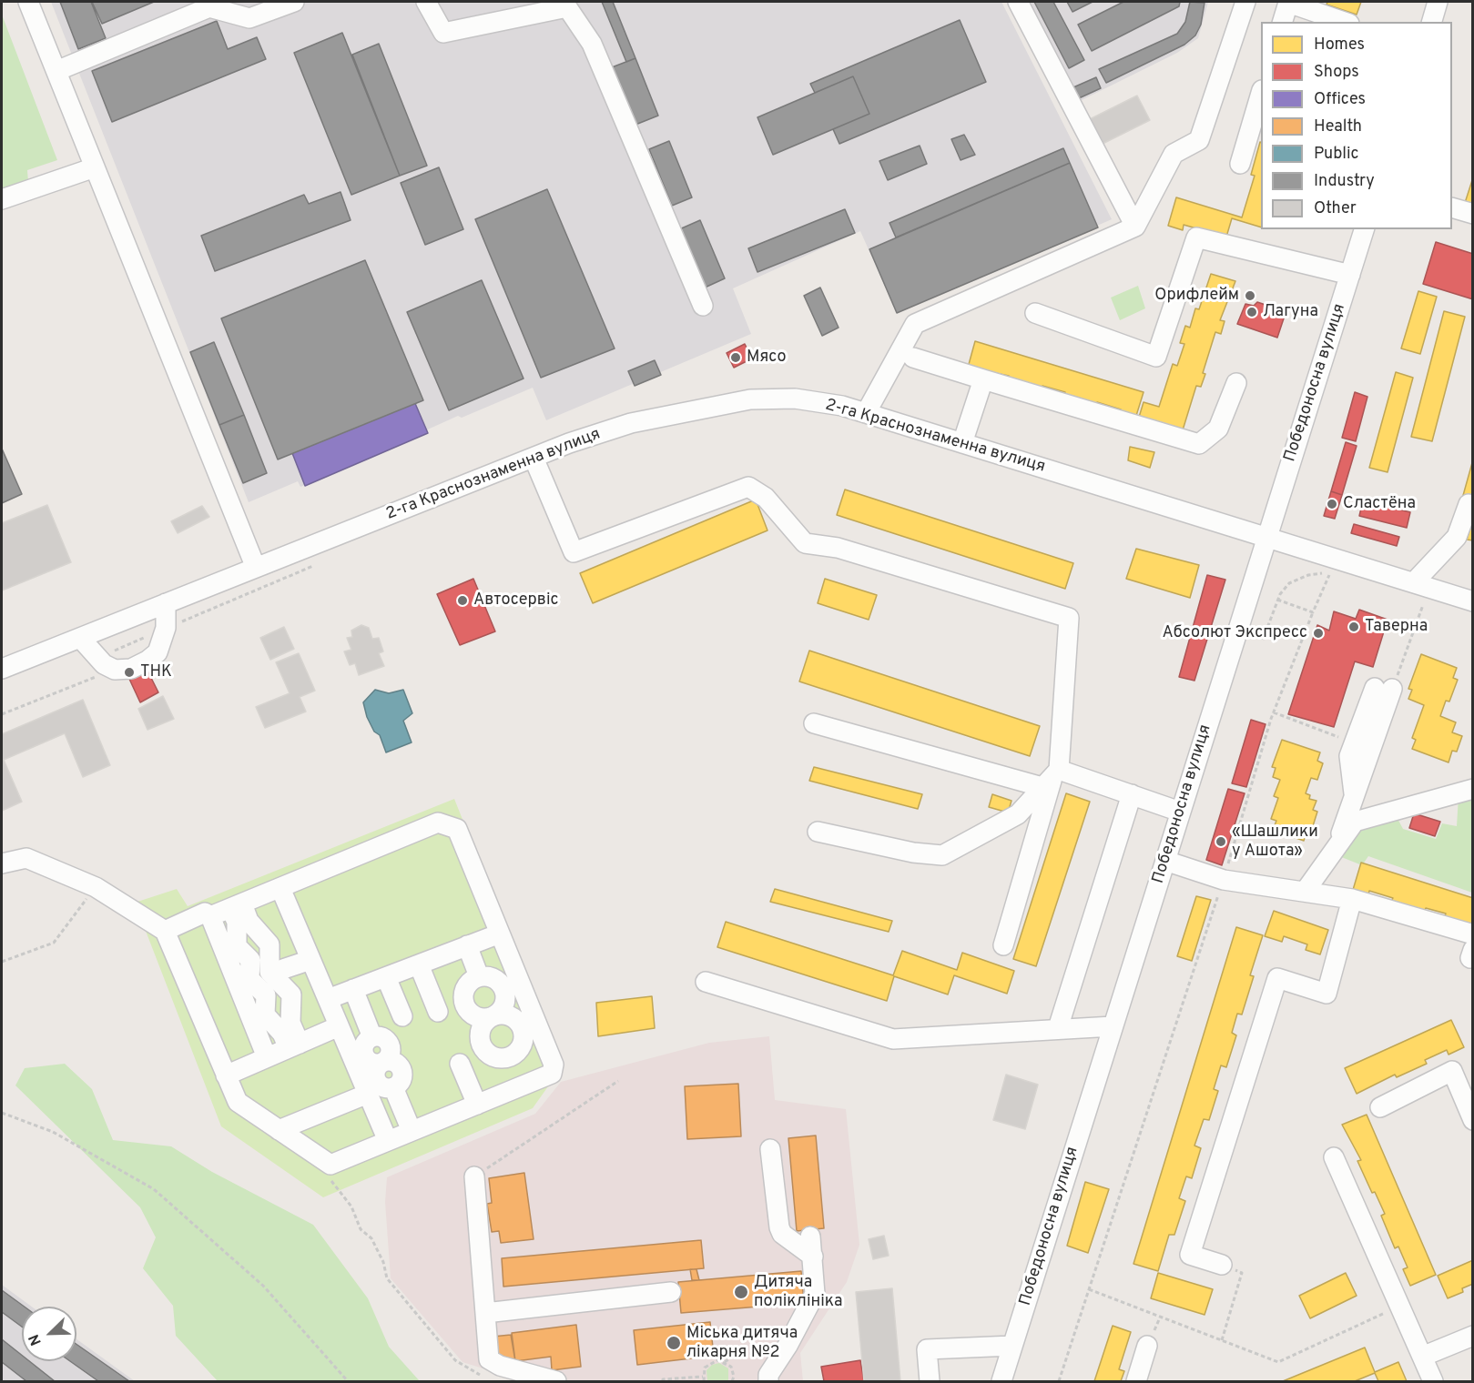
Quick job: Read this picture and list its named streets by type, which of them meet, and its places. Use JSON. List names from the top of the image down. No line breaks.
{"streets":{"street":["Победоносна вулиця","2-га Краснознаменна вулиця"]},"crossings":[["Победоносна вулиця","2-га Краснознаменна вулиця"]],"places":["Орифлейм","Лагуна","Мясо","Сластёна","Автосервіс","Таверна","Абсолют Экспресс","ТНК","«Шашлики у Ашота»","Дитяча поліклініка","Міська дитяча лікарня №2"],"legend":["Homes","Shops","Offices","Health","Public","Industry","Other"],"north":"bottom left"}
